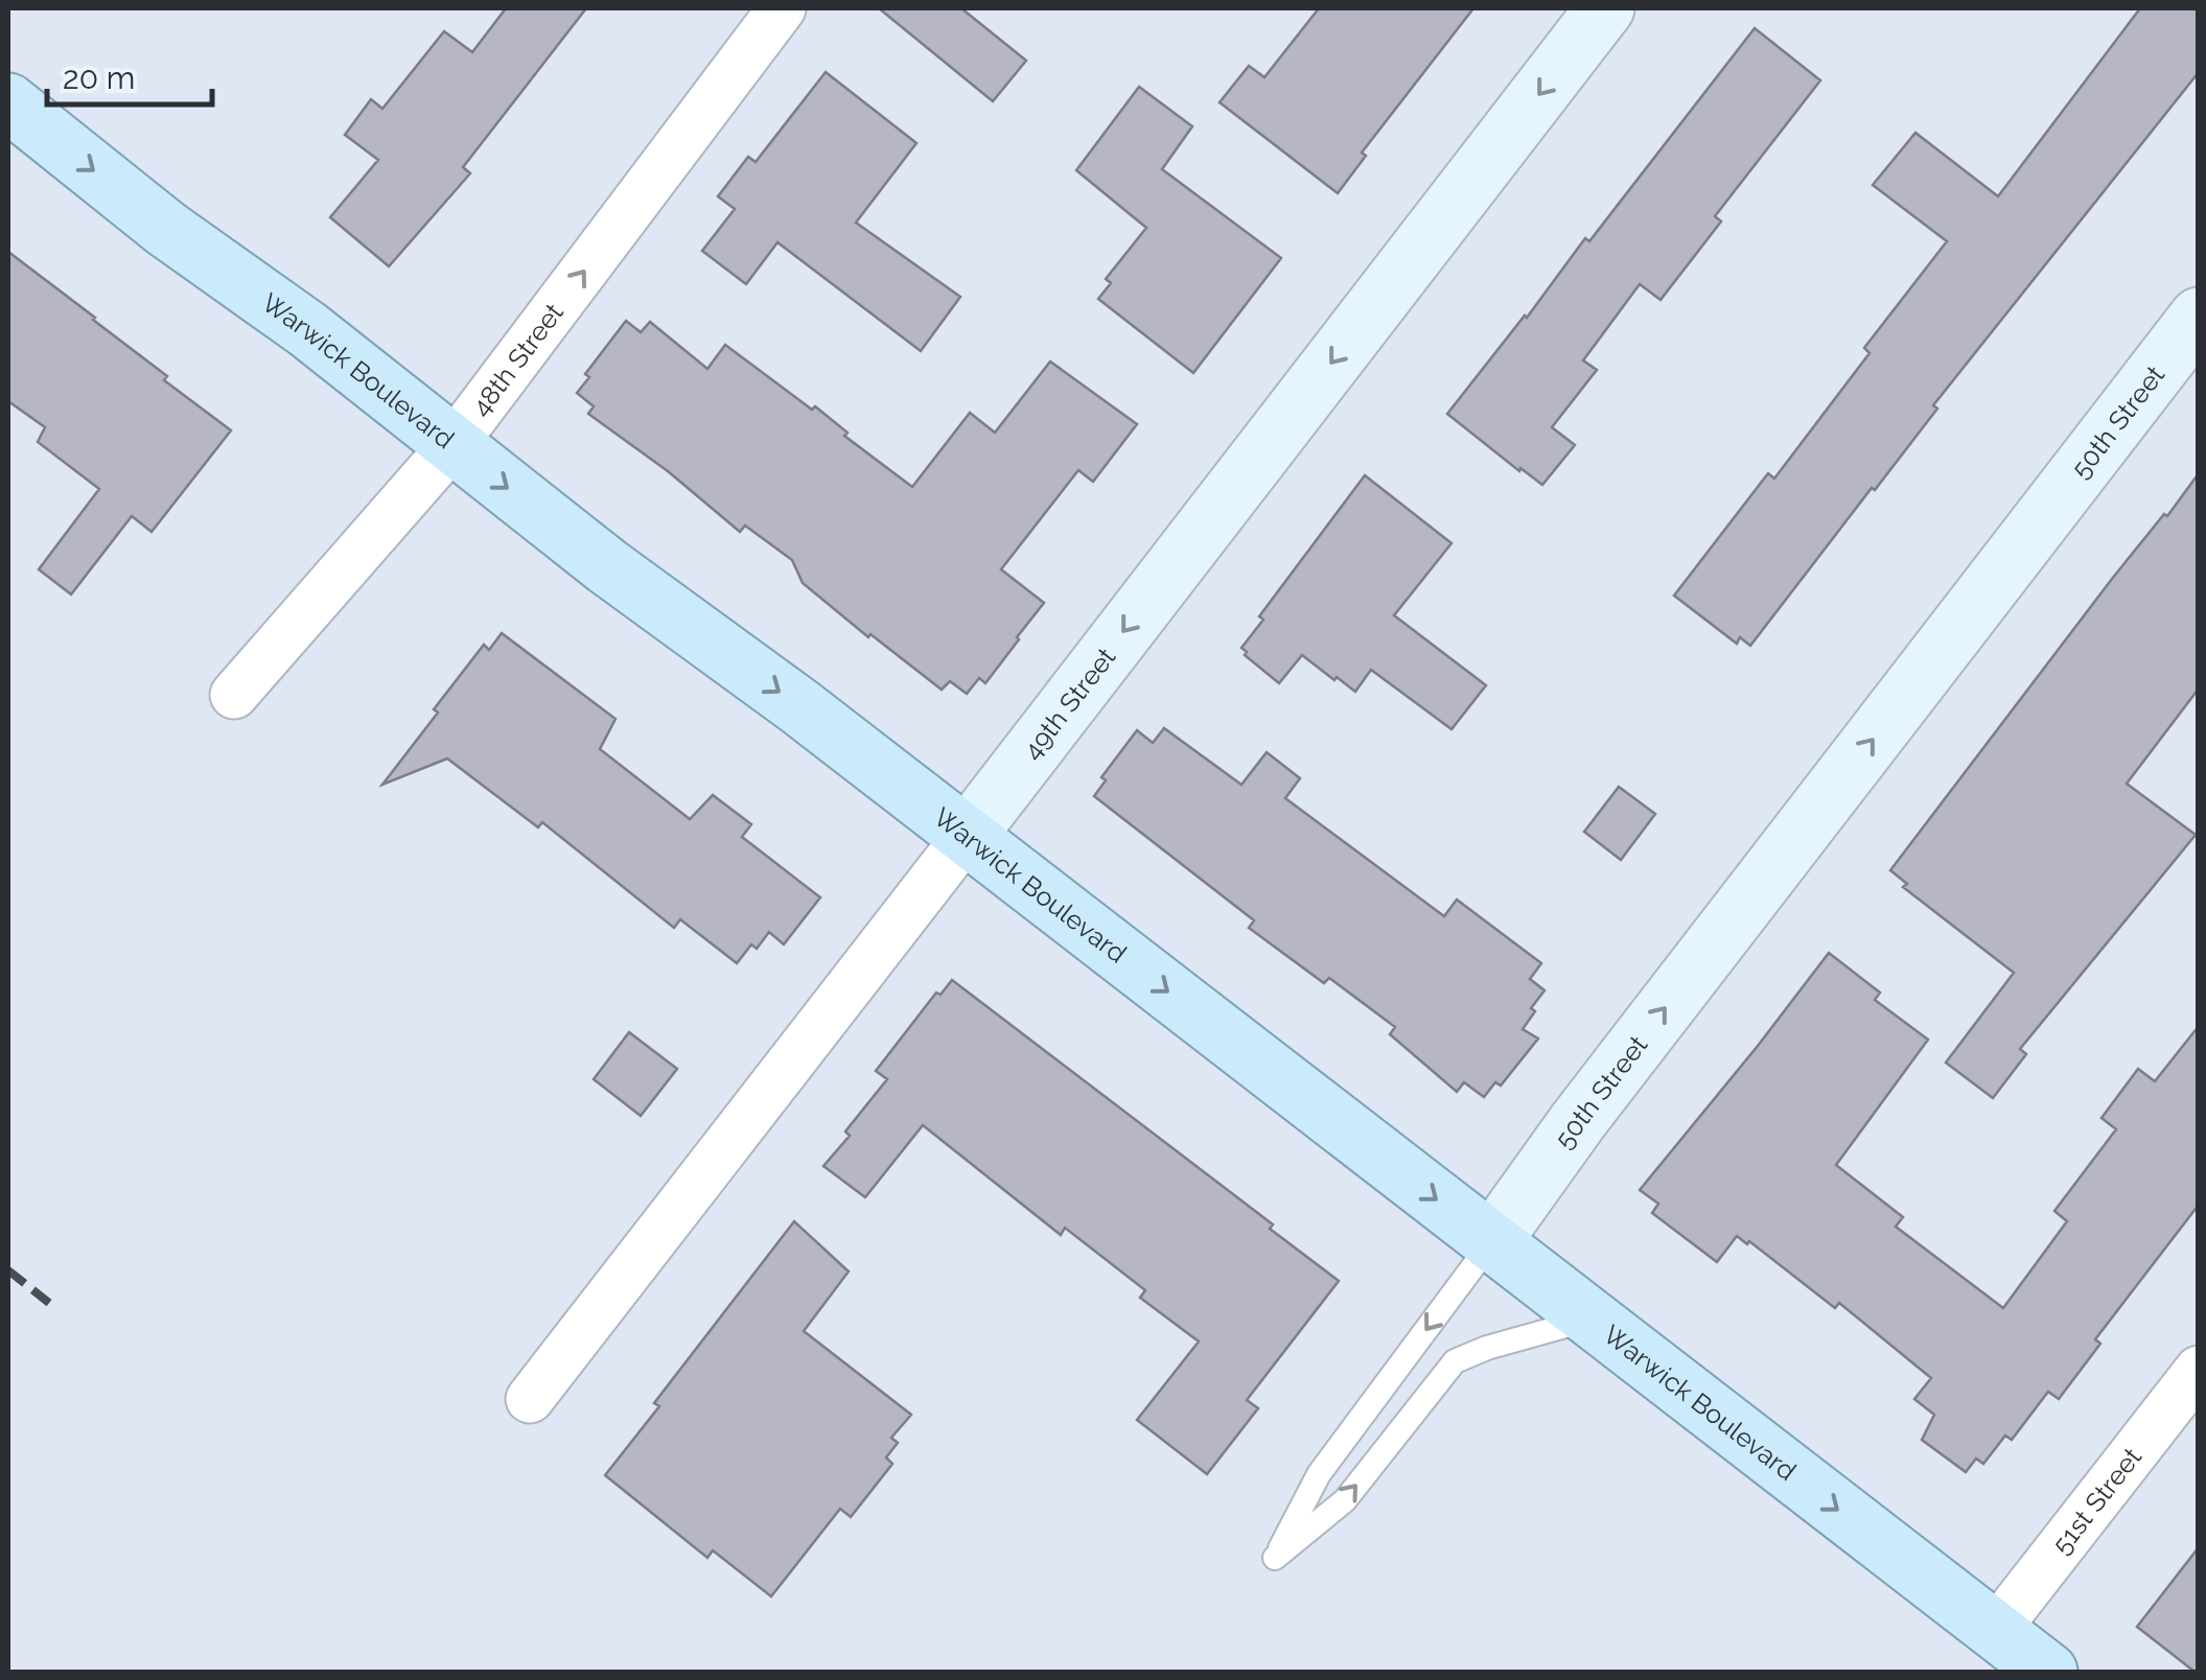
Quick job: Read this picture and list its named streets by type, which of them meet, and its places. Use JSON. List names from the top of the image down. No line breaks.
{"streets":{"main road":["Warwick Boulevard"],"street":["48th Street","50th Street","49th Street","51st Street"]},"crossings":[["48th Street","Warwick Boulevard"],["Warwick Boulevard","50th Street"],["Warwick Boulevard","49th Street"],["Warwick Boulevard","51st Street"]],"one_way":["48th Street","Warwick Boulevard","49th Street"],"scale_bar":"20 m"}
